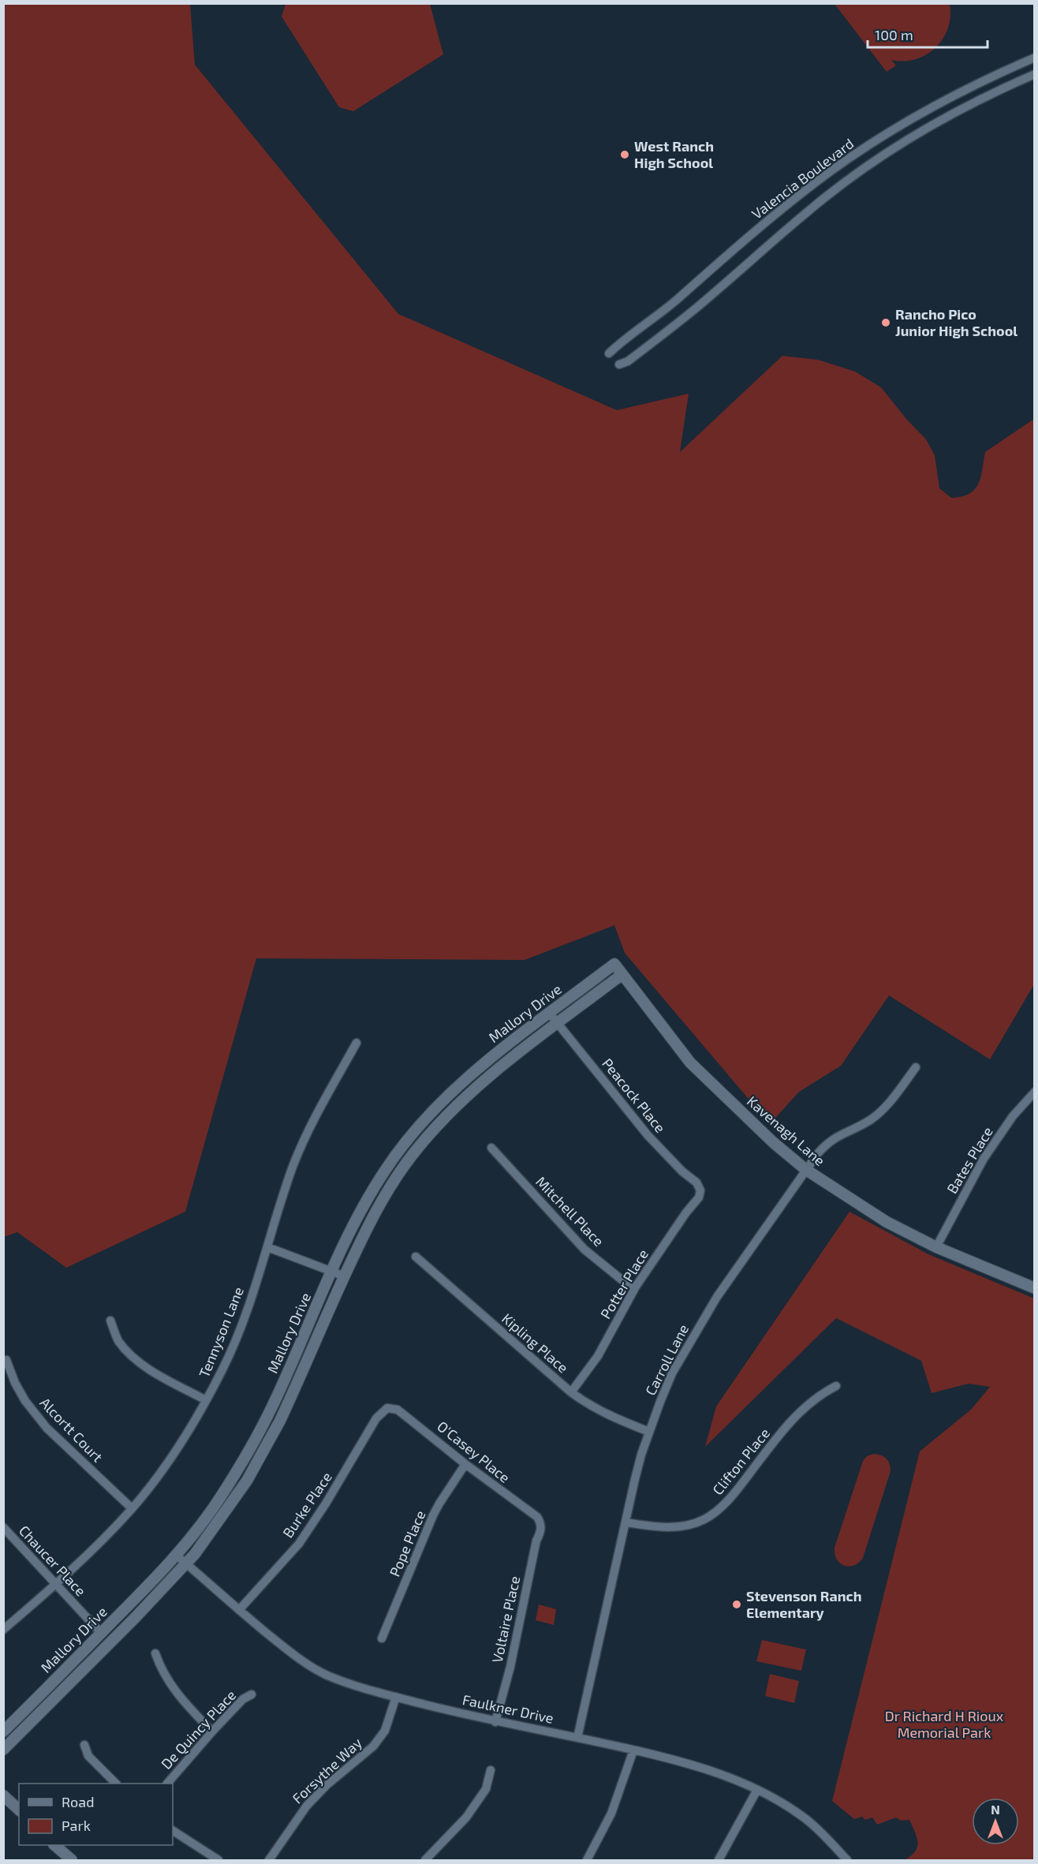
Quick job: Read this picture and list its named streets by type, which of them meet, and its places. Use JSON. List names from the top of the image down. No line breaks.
{"streets":{"main road":["Mallory Drive","Kavenagh Lane"],"street":["Valencia Boulevard","Peacock Place","Bates Place","Mitchell Place","Potter Place","Tennyson Lane","Kipling Place","Carroll Lane","Alcortt Court","O'Casey Place","Clifton Place","Burke Place","Pope Place","Chaucer Place","Voltaire Place","Faulkner Drive","De Quincy Place","Forsythe Way"]},"crossings":[["Mallory Drive","Peacock Place"],["Mallory Drive","Kavenagh Lane"],["Mallory Drive","Chaucer Place"],["Mallory Drive","Faulkner Drive"],["Peacock Place","Potter Place"],["Kavenagh Lane","Bates Place"],["Kavenagh Lane","Carroll Lane"],["Mitchell Place","Potter Place"],["Potter Place","Kipling Place"],["Tennyson Lane","Alcortt Court"],["Tennyson Lane","Chaucer Place"],["Kipling Place","Carroll Lane"],["Carroll Lane","Clifton Place"],["Carroll Lane","Faulkner Drive"],["O'Casey Place","Burke Place"],["O'Casey Place","Pope Place"],["O'Casey Place","Voltaire Place"],["Burke Place","Faulkner Drive"],["Voltaire Place","Faulkner Drive"],["Faulkner Drive","Forsythe Way"]],"parks":["Dr Richard H Rioux Memorial Park"],"places":["West Ranch High School","Rancho Pico Junior High School","Stevenson Ranch Elementary"],"legend":["Road","Park"],"scale_bar":"100 m","north":"top"}
